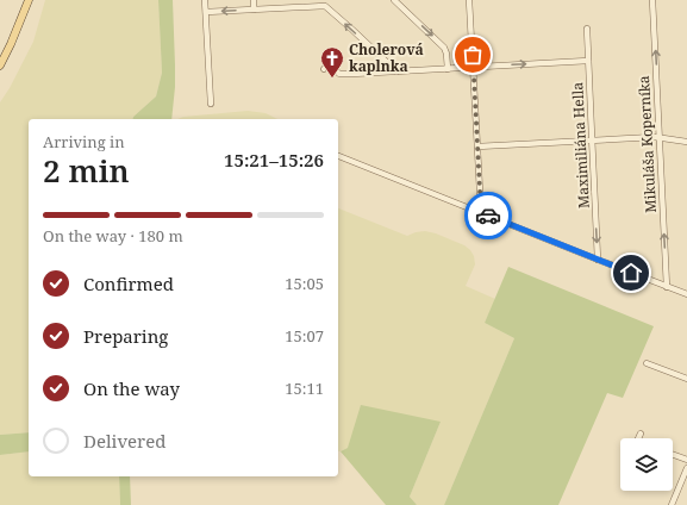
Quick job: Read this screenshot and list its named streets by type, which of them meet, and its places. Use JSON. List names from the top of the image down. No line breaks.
{"streets":{"street":["Mikuláša Koperníka","Maximiliána Hella"]},"one_way":["Mikuláša Koperníka","Maximiliána Hella"],"places":{"church":["Cholerová kaplnka"]},"page":{"heading":["2 min","Arriving in","15:21–15:26"],"bar":"On the way · 180 m","list":[["Confirmed","15:05"],["Preparing","15:07"],["On the way","15:11"],"Delivered"]}}
